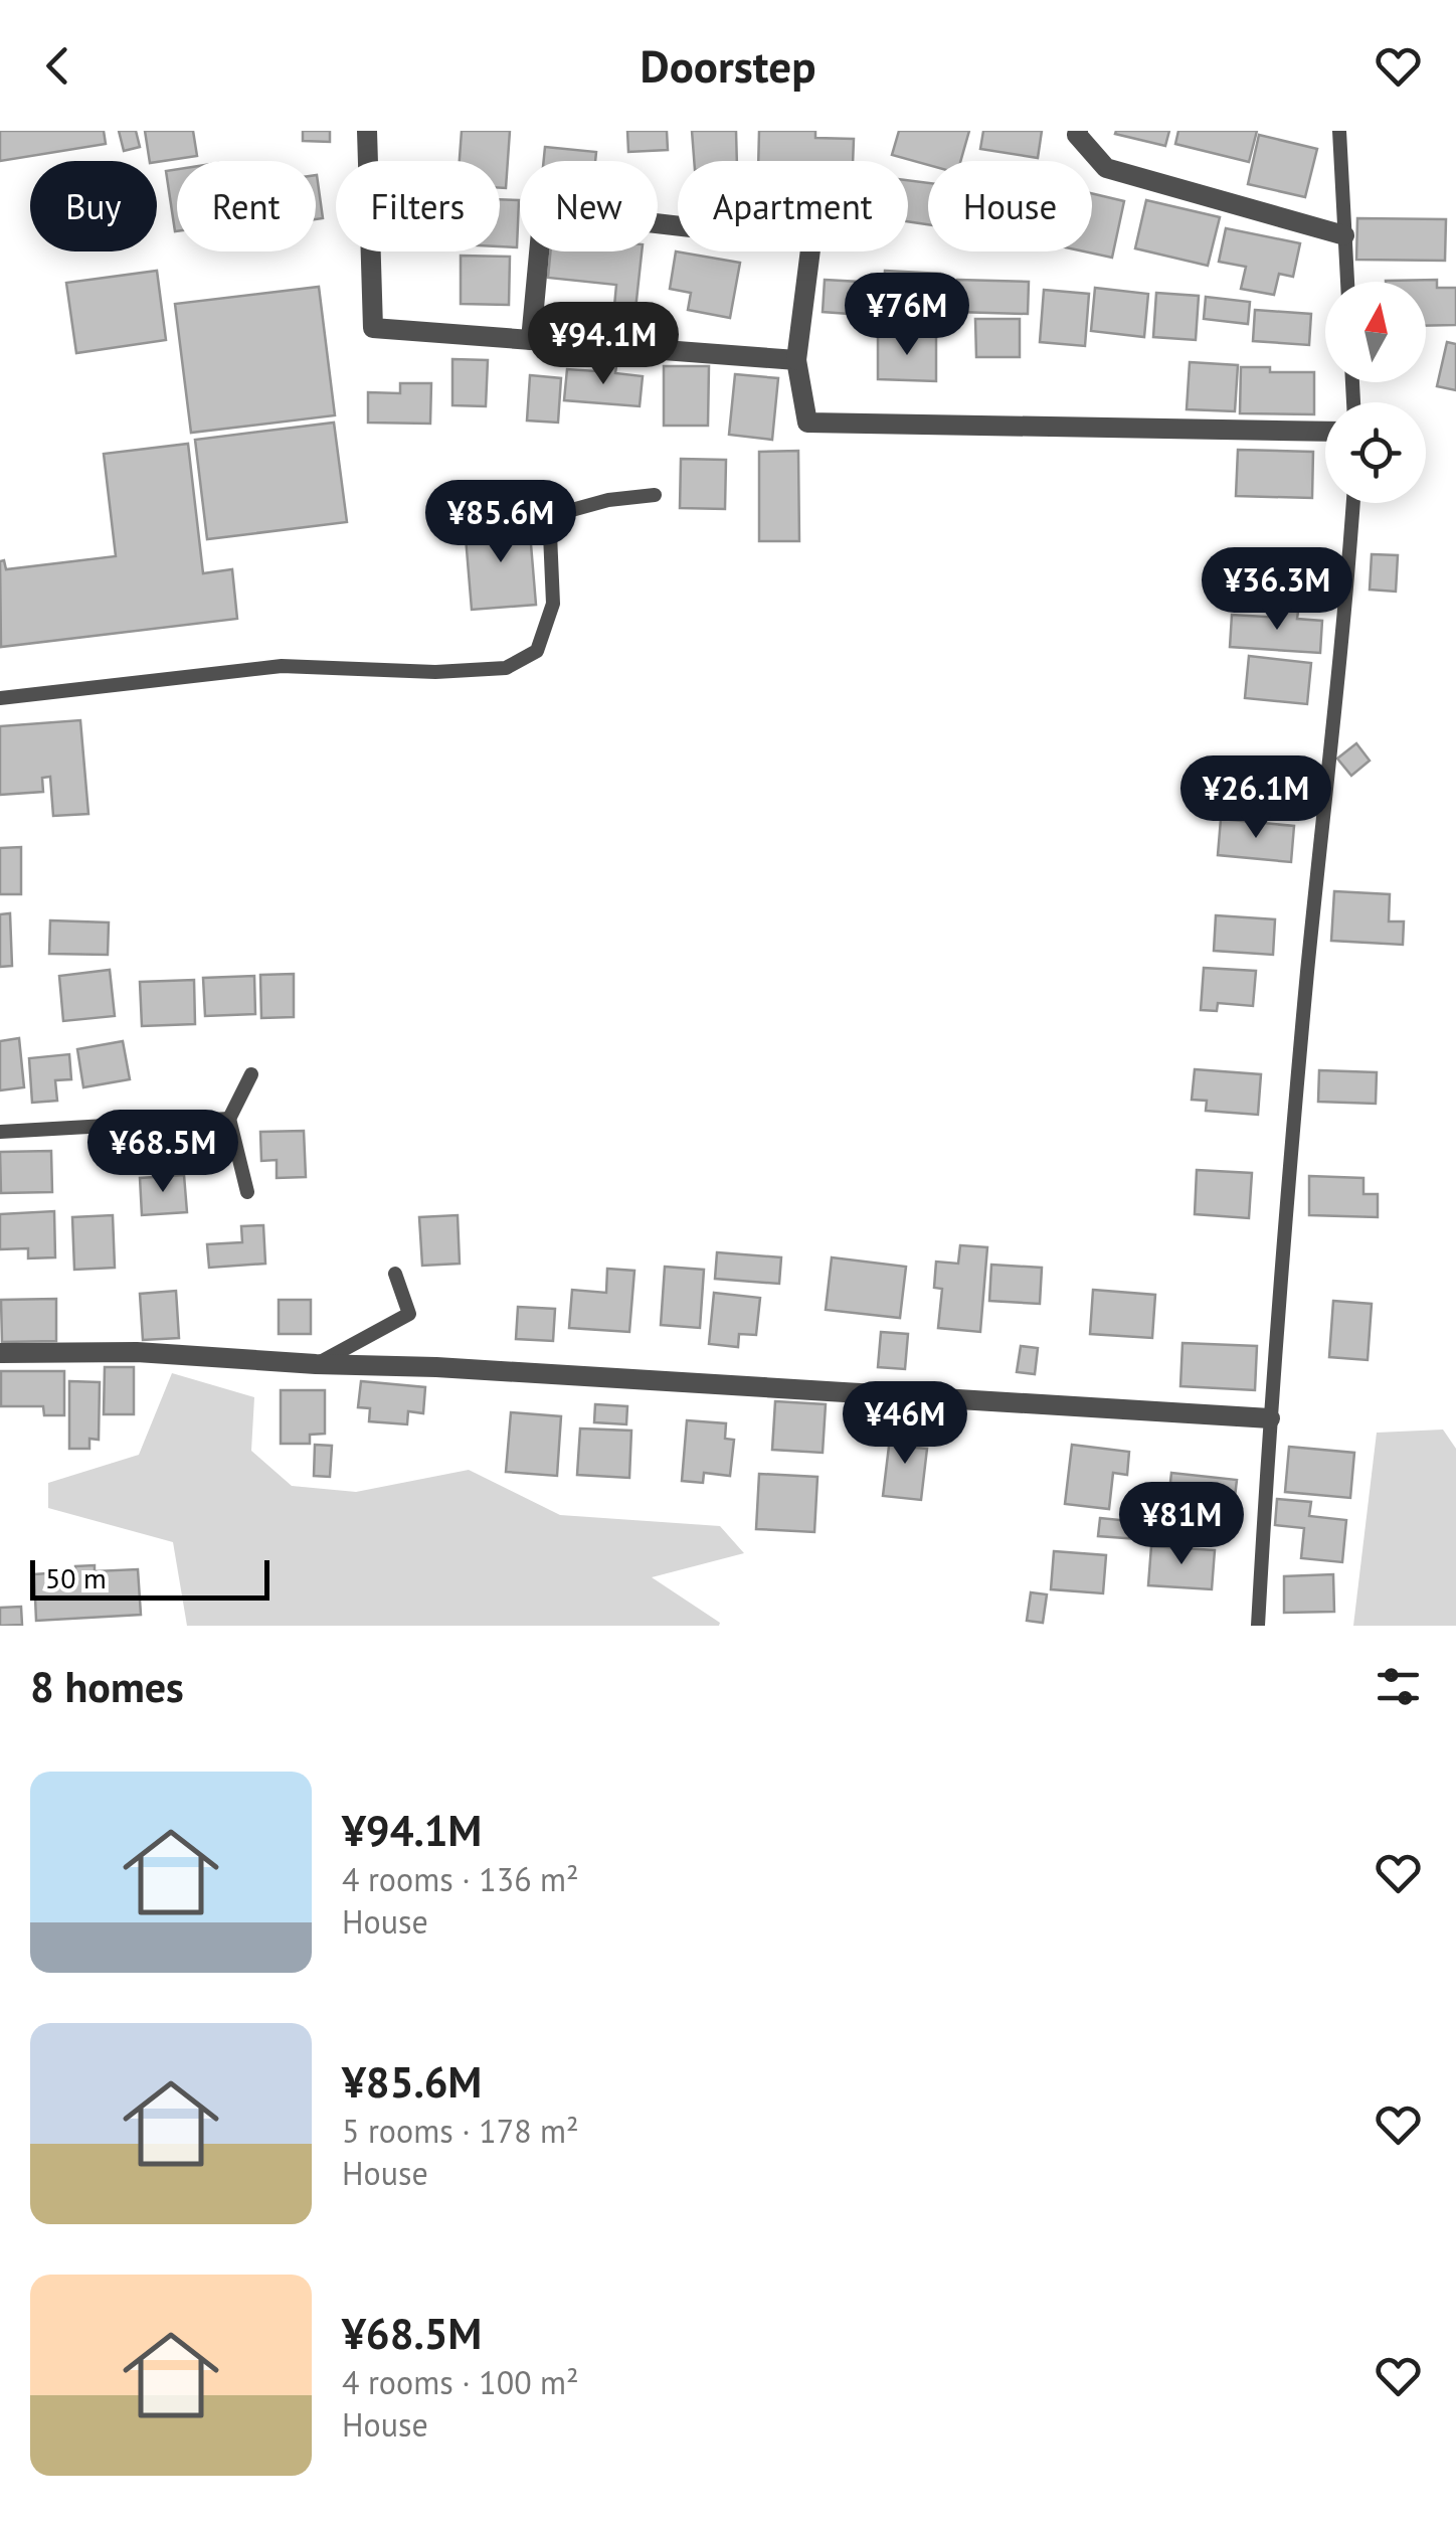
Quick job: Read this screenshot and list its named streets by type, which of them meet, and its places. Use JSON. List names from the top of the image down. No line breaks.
{"scale_bar":"50 m","north":"top","page":{"header":"Doorstep","chip":["Buy","Rent","Filters","New","Apartment","House"],"price":["¥76M","¥94.1M","¥85.6M","¥36.3M","¥26.1M","¥68.5M","¥46M","¥81M"],"scale":"50 m","heading":"8 homes","list":[{"name":"¥94.1M","note":"4 rooms · 136 m² · House"},{"name":"¥85.6M","note":"5 rooms · 178 m² · House"},{"name":"¥68.5M","note":"4 rooms · 100 m² · House"}]}}
